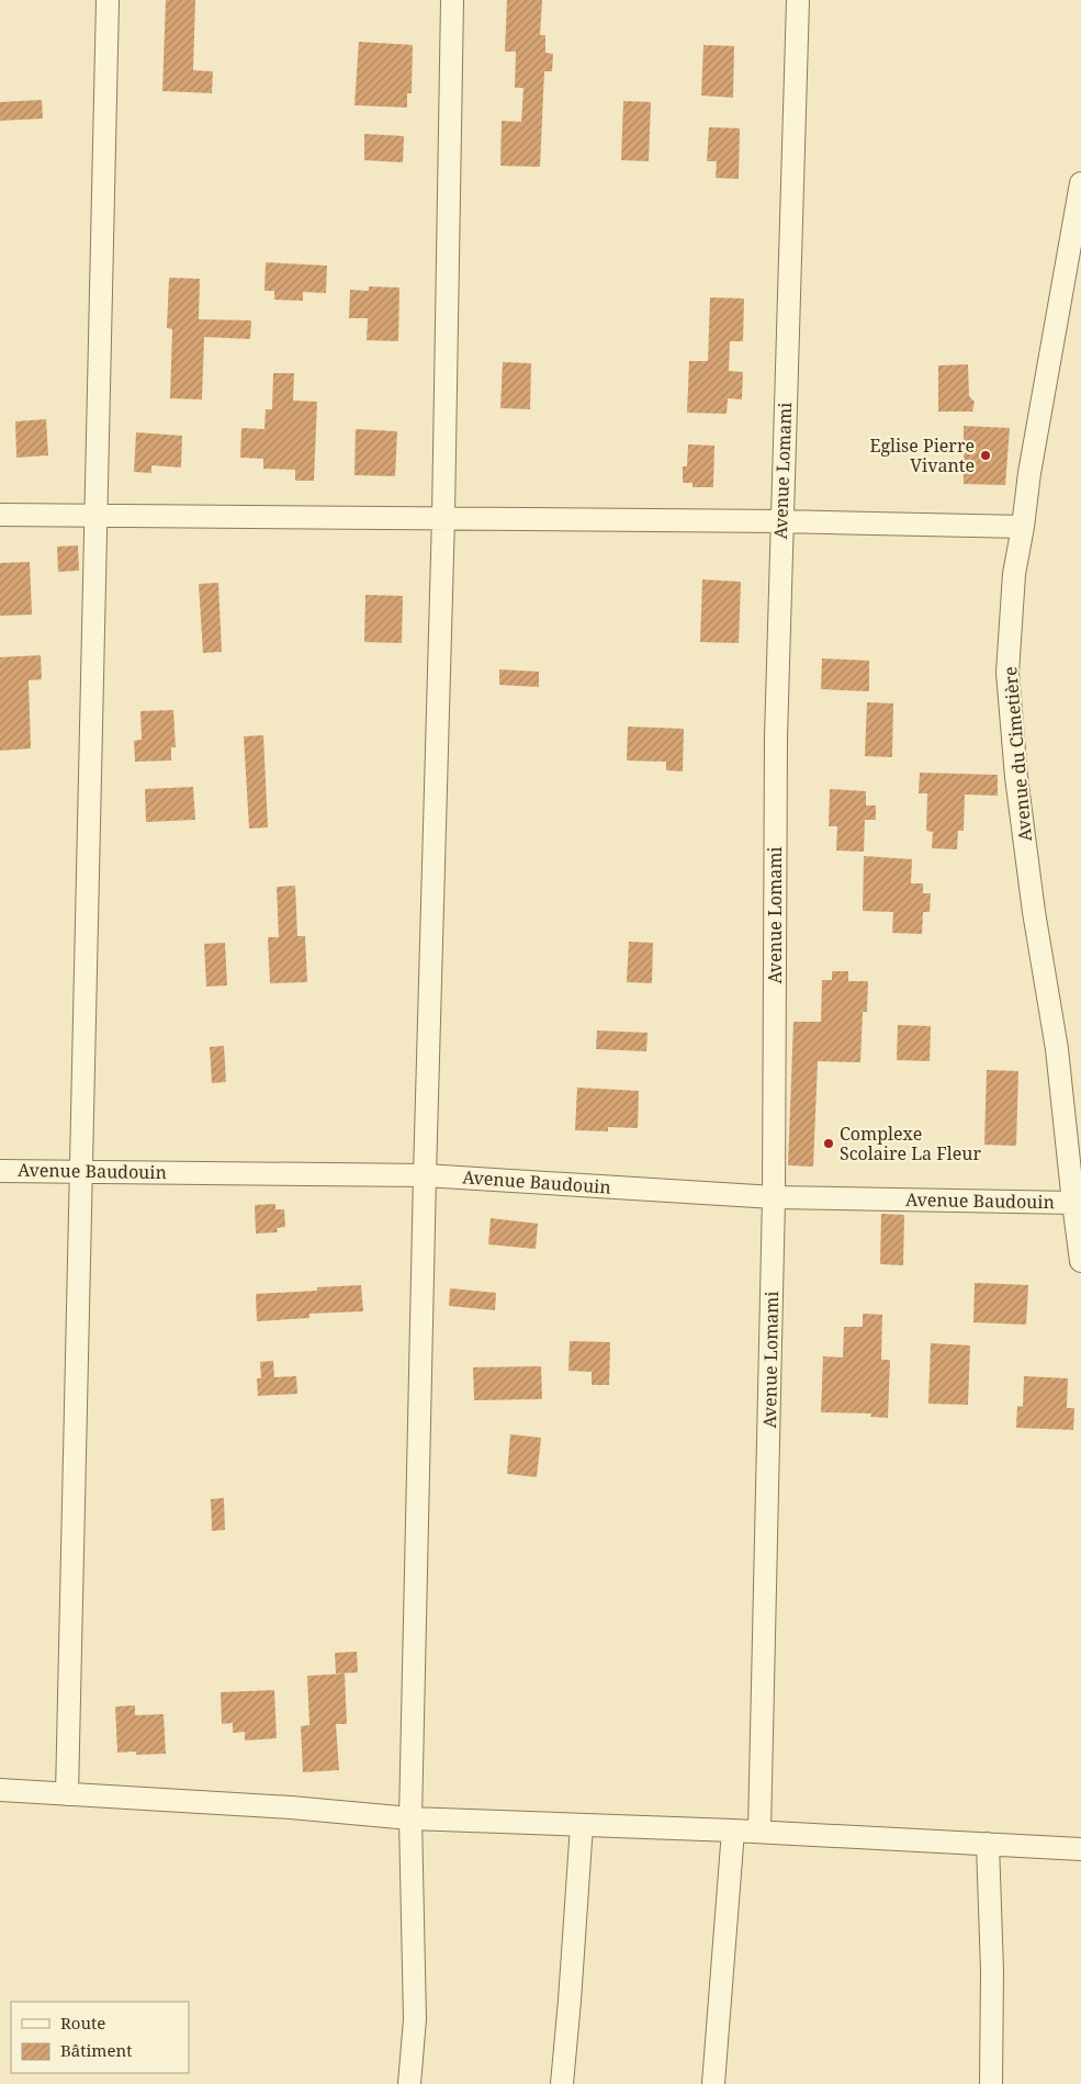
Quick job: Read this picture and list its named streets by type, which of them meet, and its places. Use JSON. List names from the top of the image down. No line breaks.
{"streets":{"street":["Avenue Lomami","Avenue du Cimetière","Avenue Baudouin"]},"crossings":[["Avenue Lomami","Avenue Baudouin"],["Avenue du Cimetière","Avenue Baudouin"]],"places":["Eglise Pierre Vivante","Complexe Scolaire La Fleur"],"legend":["Route","Bâtiment"]}
